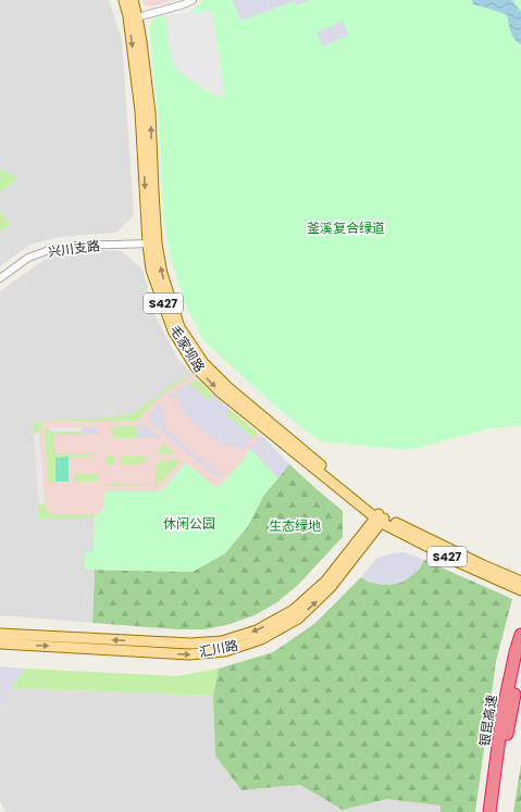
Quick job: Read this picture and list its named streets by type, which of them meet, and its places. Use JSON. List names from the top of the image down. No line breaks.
{"streets":{"highway":["银昆高速"],"main road":["S427","毛家坝路","汇川路"],"street":["兴川支路"]},"crossings":[["兴川支路","毛家坝路"],["S427","毛家坝路"],["S427","汇川路"],["毛家坝路","汇川路"]],"parks":["釜溪复合绿道","休闲公园","生态绿地"]}
